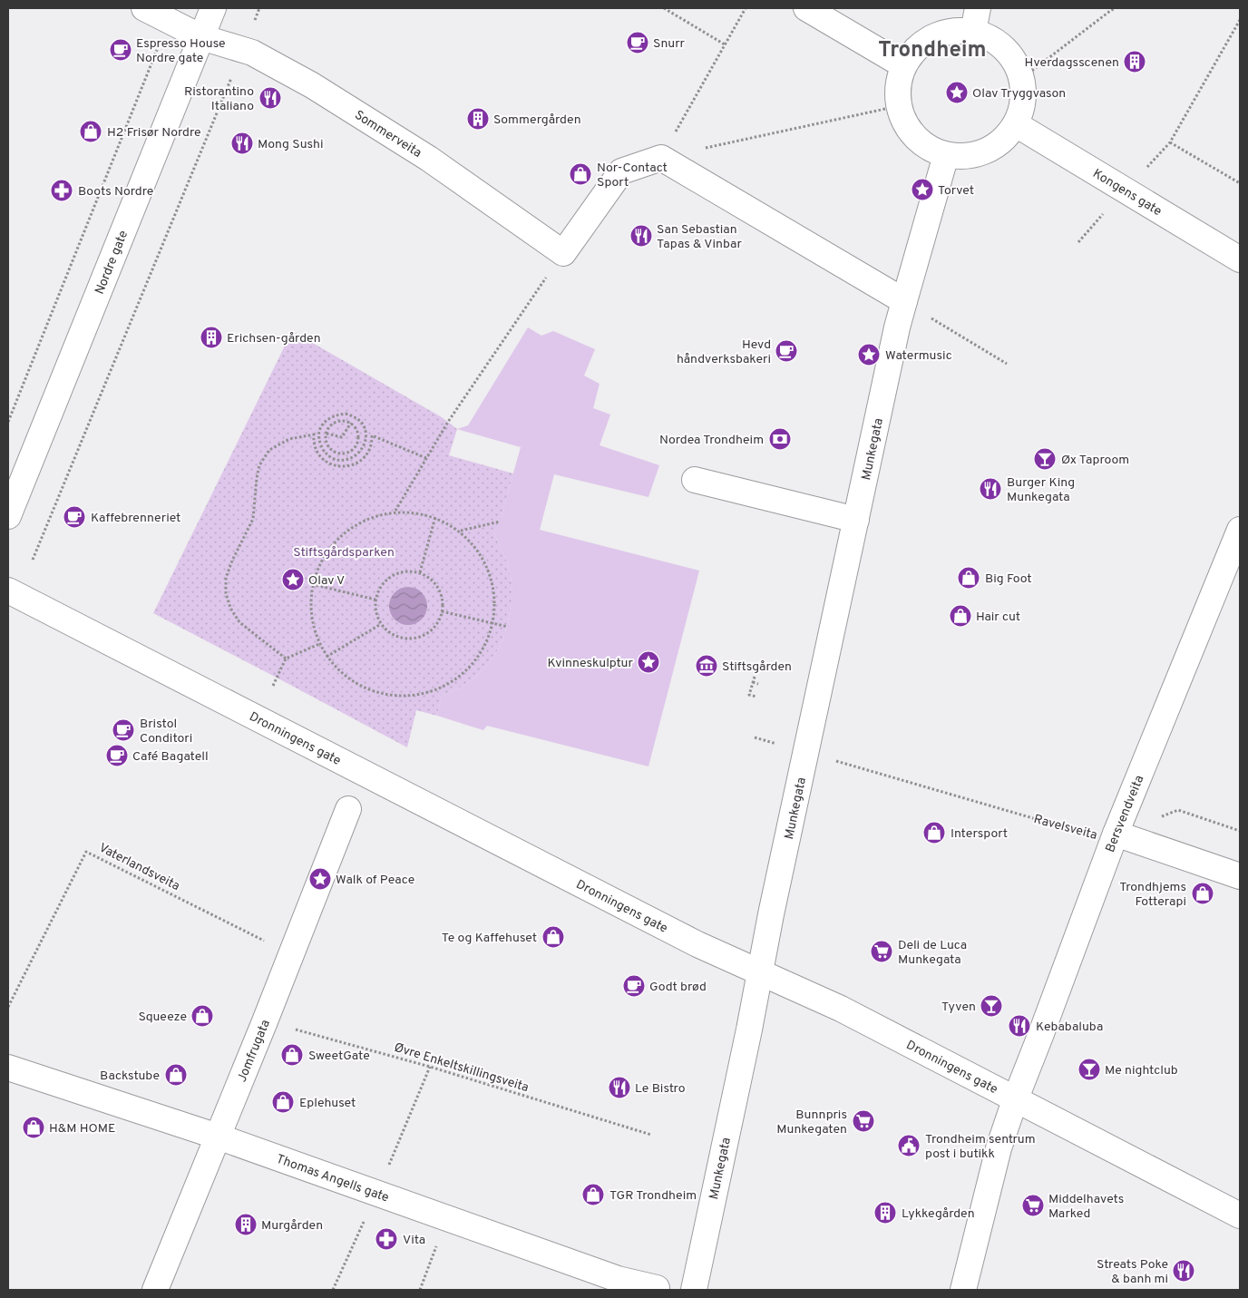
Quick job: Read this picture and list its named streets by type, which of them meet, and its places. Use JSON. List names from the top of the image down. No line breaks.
{"streets":{"street":["Sommerveita","Kongens gate","Nordre gate","Munkegata","Dronningens gate","Bersvendveita","Ravelsveita","Jomfrugata","Thomas Angells gate"],"path":["Vaterlandsveita","Øvre Enkeltskillingsveita"]},"crossings":[["Sommerveita","Nordre gate"],["Munkegata","Dronningens gate"],["Dronningens gate","Bersvendveita"],["Bersvendveita","Ravelsveita"],["Vaterlandsveita","Jomfrugata"],["Jomfrugata","Øvre Enkeltskillingsveita"],["Jomfrugata","Thomas Angells gate"]],"districts":["Trondheim"],"parks":["Stiftsgårdsparken"],"places":{"cafe":["Snurr","Espresso House Nordre gate","Hevd håndverksbakeri","Kaffebrenneriet","Bristol Conditori","Café Bagatell","Godt brød"],"building":["Hverdagsscenen","Sommergården","Erichsen-gården","Lykkegården","Murgården"],"place":["Olav Tryggvason","Torvet","Watermusic","Olav V","Kvinneskulptur","Walk of Peace"],"restaurant":["Ristorantino Italiano","Mong Sushi","San Sebastian Tapas & Vinbar","Burger King Munkegata","Kebabaluba","Le Bistro","Streats Poke & banh mi"],"shop":["H2 Frisør Nordre","Nor-Contact Sport","Big Foot","Hair cut","Intersport","Trondhjems Fotterapi","Te og Kaffehuset","Squeeze","SweetGate","Backstube","Eplehuset","H&M HOME","TGR Trondheim"],"pharmacy":["Boots Nordre","Vita"],"bank":["Nordea Trondheim"],"bar":["Øx Taproom","Tyven","Me nightclub"],"museum":["Stiftsgården"],"supermarket":["Deli de Luca Munkegata","Bunnpris Munkegaten","Middelhavets Marked"],"public building":["Trondheim sentrum post i butikk"]}}
